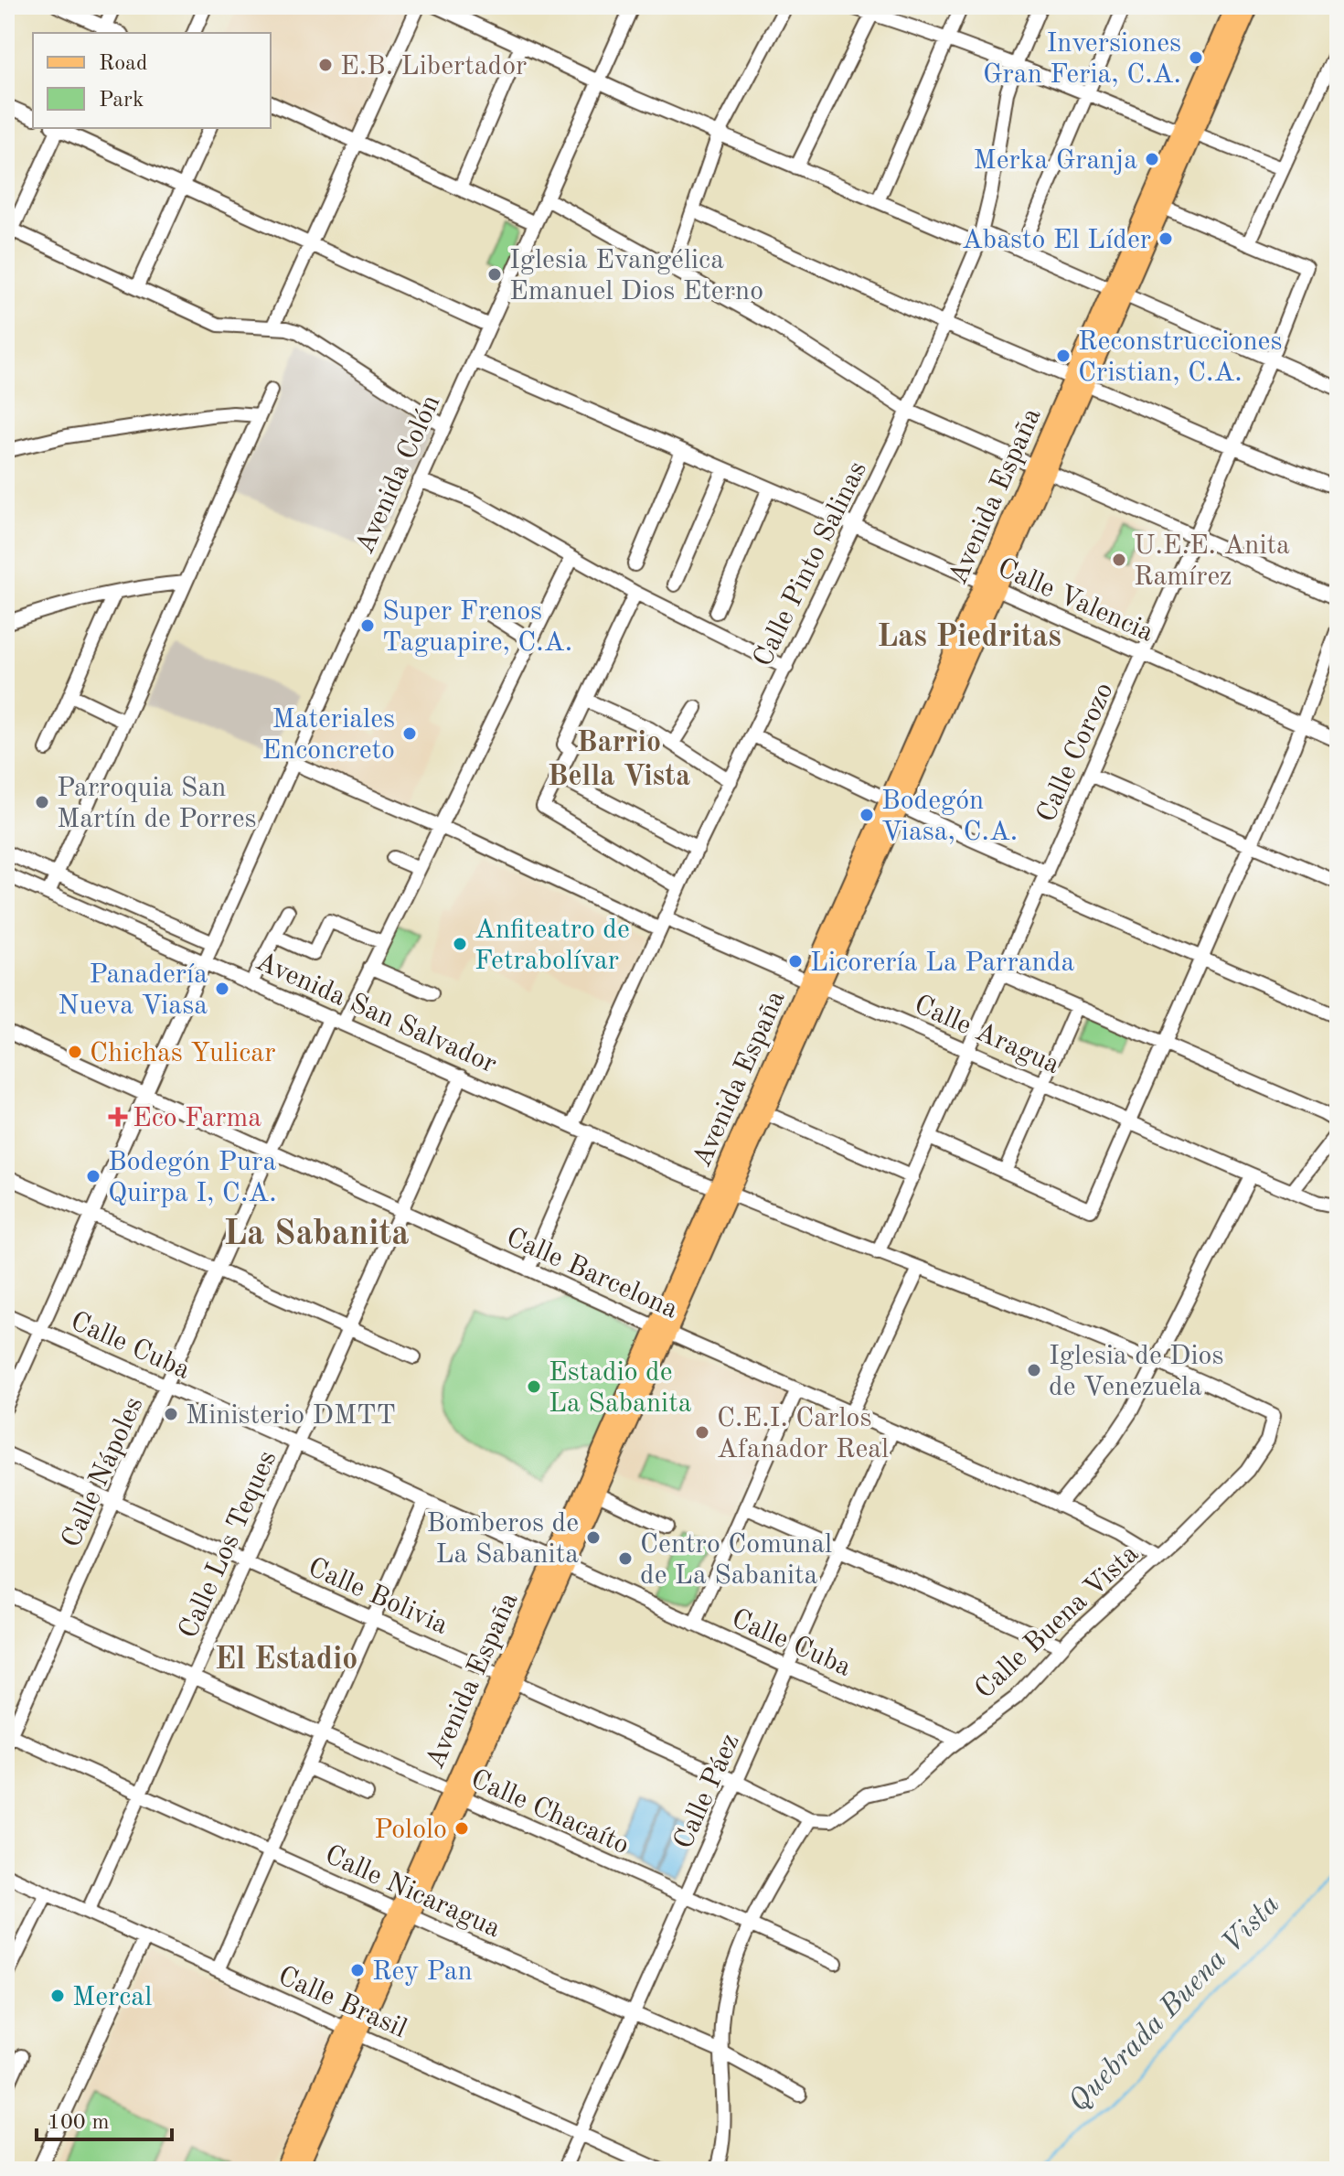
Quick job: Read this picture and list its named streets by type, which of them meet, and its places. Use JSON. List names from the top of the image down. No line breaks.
{"streets":{"main road":["Avenida España"],"street":["Avenida Colón","Calle Pinto Salinas","Calle Valencia","Calle Corozo","Avenida San Salvador","Calle Aragua","Calle Barcelona","Calle Cuba","Calle Nápoles","Calle Los Teques","Calle Bolivia","Calle Buena Vista","Calle Páez","Calle Chacaíto","Calle Nicaragua","Calle Brasil"]},"crossings":[["Avenida Colón","Calle Valencia"],["Avenida Colón","Avenida San Salvador"],["Avenida Colón","Calle Aragua"],["Avenida Colón","Calle Barcelona"],["Avenida Colón","Calle Cuba"],["Avenida España","Calle Valencia"],["Avenida España","Avenida San Salvador"],["Avenida España","Calle Aragua"],["Avenida España","Calle Barcelona"],["Avenida España","Calle Cuba"],["Avenida España","Calle Bolivia"],["Avenida España","Calle Chacaíto"],["Avenida España","Calle Nicaragua"],["Avenida España","Calle Brasil"],["Calle Pinto Salinas","Calle Valencia"],["Calle Pinto Salinas","Avenida San Salvador"],["Calle Pinto Salinas","Calle Aragua"],["Calle Valencia","Calle Corozo"],["Calle Corozo","Avenida San Salvador"],["Calle Corozo","Calle Aragua"],["Avenida San Salvador","Calle Nápoles"],["Avenida San Salvador","Calle Los Teques"],["Avenida San Salvador","Calle Buena Vista"],["Calle Aragua","Calle Nápoles"],["Calle Barcelona","Calle Nápoles"],["Calle Barcelona","Calle Los Teques"],["Calle Barcelona","Calle Buena Vista"],["Calle Barcelona","Calle Páez"],["Calle Cuba","Calle Nápoles"],["Calle Cuba","Calle Los Teques"],["Calle Cuba","Calle Buena Vista"],["Calle Cuba","Calle Páez"],["Calle Nápoles","Calle Bolivia"],["Calle Nápoles","Calle Chacaíto"],["Calle Nápoles","Calle Nicaragua"],["Calle Los Teques","Calle Bolivia"],["Calle Los Teques","Calle Chacaíto"],["Calle Los Teques","Calle Nicaragua"],["Calle Los Teques","Calle Brasil"],["Calle Bolivia","Calle Buena Vista"],["Calle Bolivia","Calle Páez"],["Calle Páez","Calle Chacaíto"],["Calle Páez","Calle Nicaragua"],["Calle Páez","Calle Brasil"]],"districts":["Las Piedritas","Barrio Bella Vista","La Sabanita","El Estadio"],"water":["Quebrada Buena Vista"],"places":{"other":["Inversiones Gran Feria, C.A.","E.B. Libertador","Merka Granja","Abasto El Líder","Iglesia Evangélica Emanuel Dios Eterno","Reconstrucciones Cristian, C.A.","U.E.E. Anita Ramírez","Super Frenos Taguapire, C.A.","Materiales Enconcreto","Parroquia San Martín de Porres","Bodegón Viasa, C.A.","Anfiteatro de Fetrabolívar","Licorería La Parranda","Panadería Nueva Viasa","Chichas Yulicar","Bodegón Pura Quirpa I, C.A.","Iglesia de Dios de Venezuela","Estadio de La Sabanita","Ministerio DMTT","C.E.I. Carlos Afanador Real","Bomberos de La Sabanita","Centro Comunal de La Sabanita","Pololo","Rey Pan","Mercal"],"health":["Eco Farma"]},"legend":["Road","Park"],"scale_bar":"100 m"}
